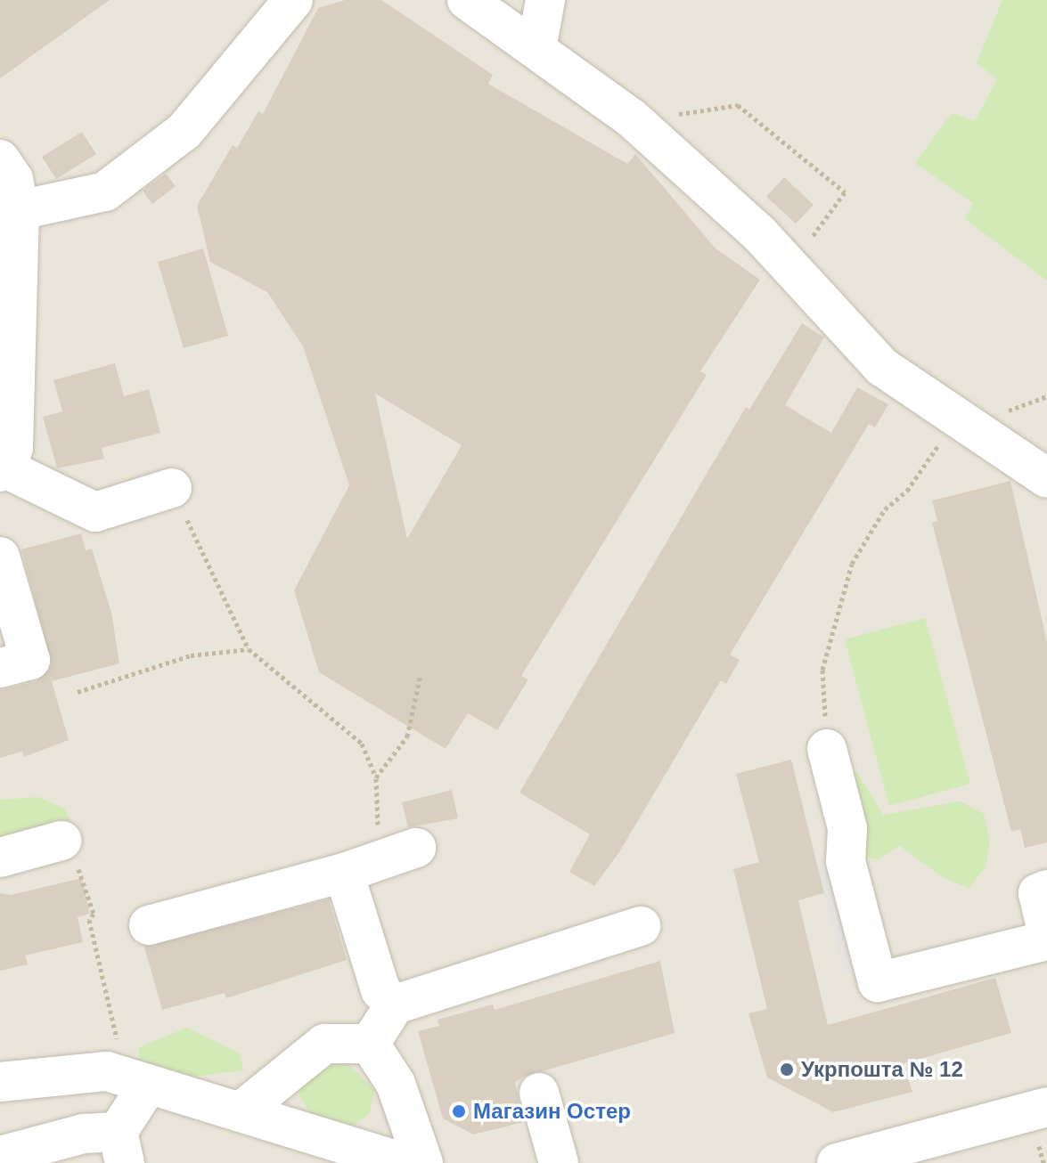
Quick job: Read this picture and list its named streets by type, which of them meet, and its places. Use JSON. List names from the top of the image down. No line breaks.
{"places":["Укрпошта № 12","Магазин Остер"]}
